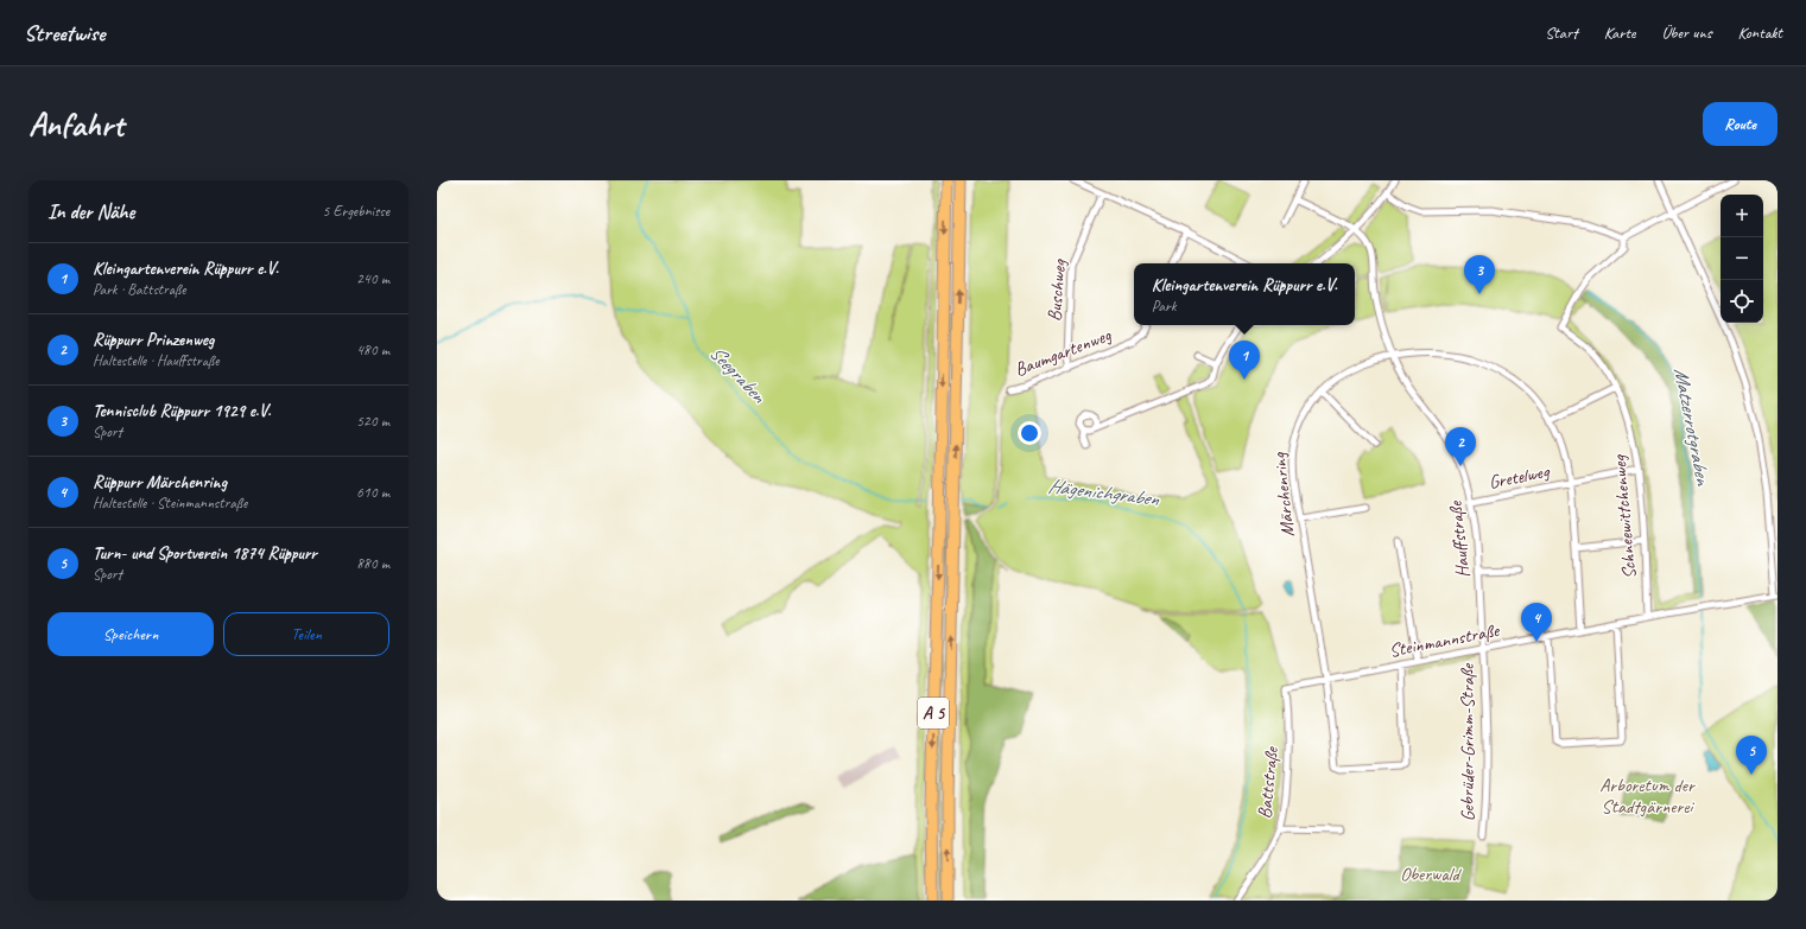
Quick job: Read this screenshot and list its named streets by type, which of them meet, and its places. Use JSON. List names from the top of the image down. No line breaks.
{"streets":{"highway":["A 5"],"street":["Buschweg","Baumgartenweg","Gretelweg","Märchenring","Schneewittchenweg","Hauffstraße","Steinmannstraße","Gebrüder-Grimm-Straße","Battstraße"]},"crossings":[["Buschweg","Baumgartenweg"],["Gretelweg","Märchenring"],["Gretelweg","Schneewittchenweg"],["Gretelweg","Hauffstraße"],["Märchenring","Hauffstraße"],["Märchenring","Steinmannstraße"],["Schneewittchenweg","Steinmannstraße"],["Hauffstraße","Steinmannstraße"],["Hauffstraße","Gebrüder-Grimm-Straße"],["Steinmannstraße","Gebrüder-Grimm-Straße"],["Steinmannstraße","Battstraße"]],"water":["Seegraben","Matzerrotgraben","Hägenichgraben"],"parks":["Arboretum der Stadtgärnerei","Oberwald"],"page":{"header":"Streetwise","nav":["Start","Karte","Über uns","Kontakt"],"buttons":["Route",["Speichern","Teilen"]],"title":"Anfahrt","heading":["In der Nähe","5 Ergebnisse"],"map_buttons":["+","−"],"list":[{"mark":"1","name":"Kleingartenverein Rüppurr e.V.","note":"Park · Battstraße","value":"240 m"},{"mark":"2","name":"Rüppurr Prinzenweg","note":"Haltestelle · Hauffstraße","value":"480 m"},{"mark":"3","name":"Tennisclub Rüppurr 1929 e.V.","note":"Sport","value":"520 m"},{"mark":"4","name":"Rüppurr Märchenring","note":"Haltestelle · Steinmannstraße","value":"610 m"},{"mark":"5","name":"Turn- und Sportverein 1874 Rüppurr","note":"Sport","value":"880 m"}],"pins":["3","1","2","4","5"],"popup":["Kleingartenverein Rüppurr e.V.","Park"]}}
